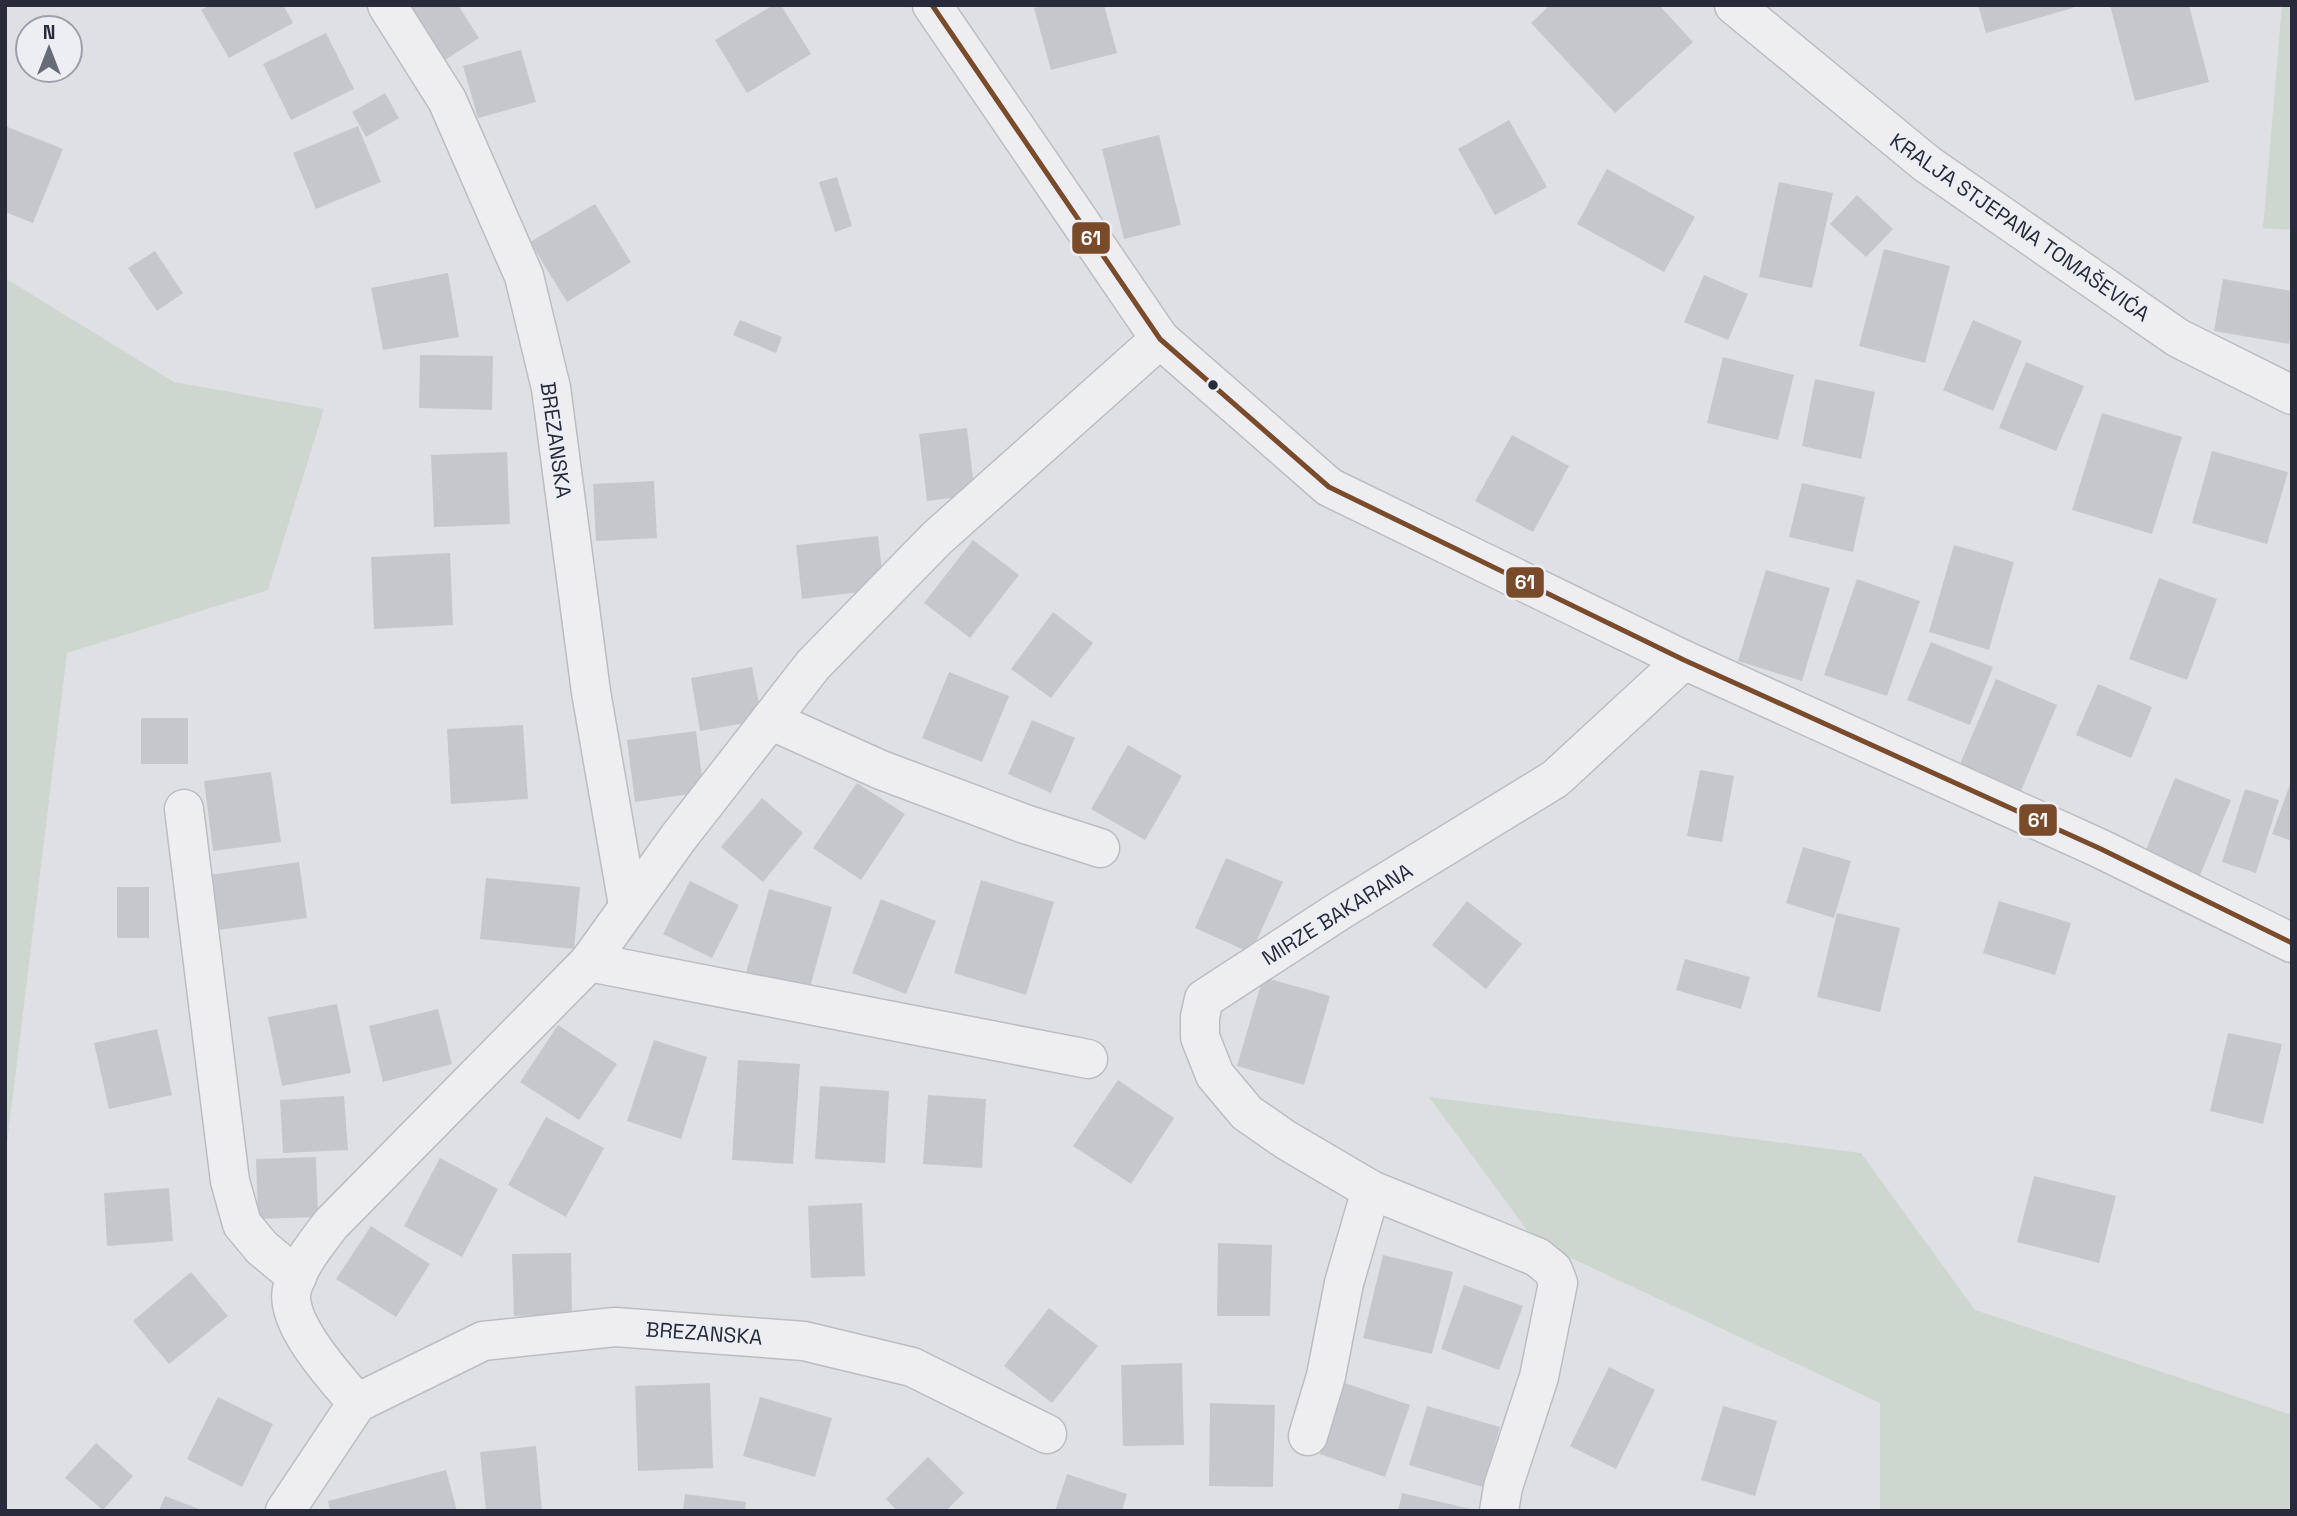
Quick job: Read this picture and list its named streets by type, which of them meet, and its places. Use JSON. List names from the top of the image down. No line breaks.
{"streets":{"street":["KRALJA STJEPANA TOMAŠEVIĆA","BREZANSKA","MIRZE BAKARANA"]},"lines":["transit line 61"],"north":"top"}
